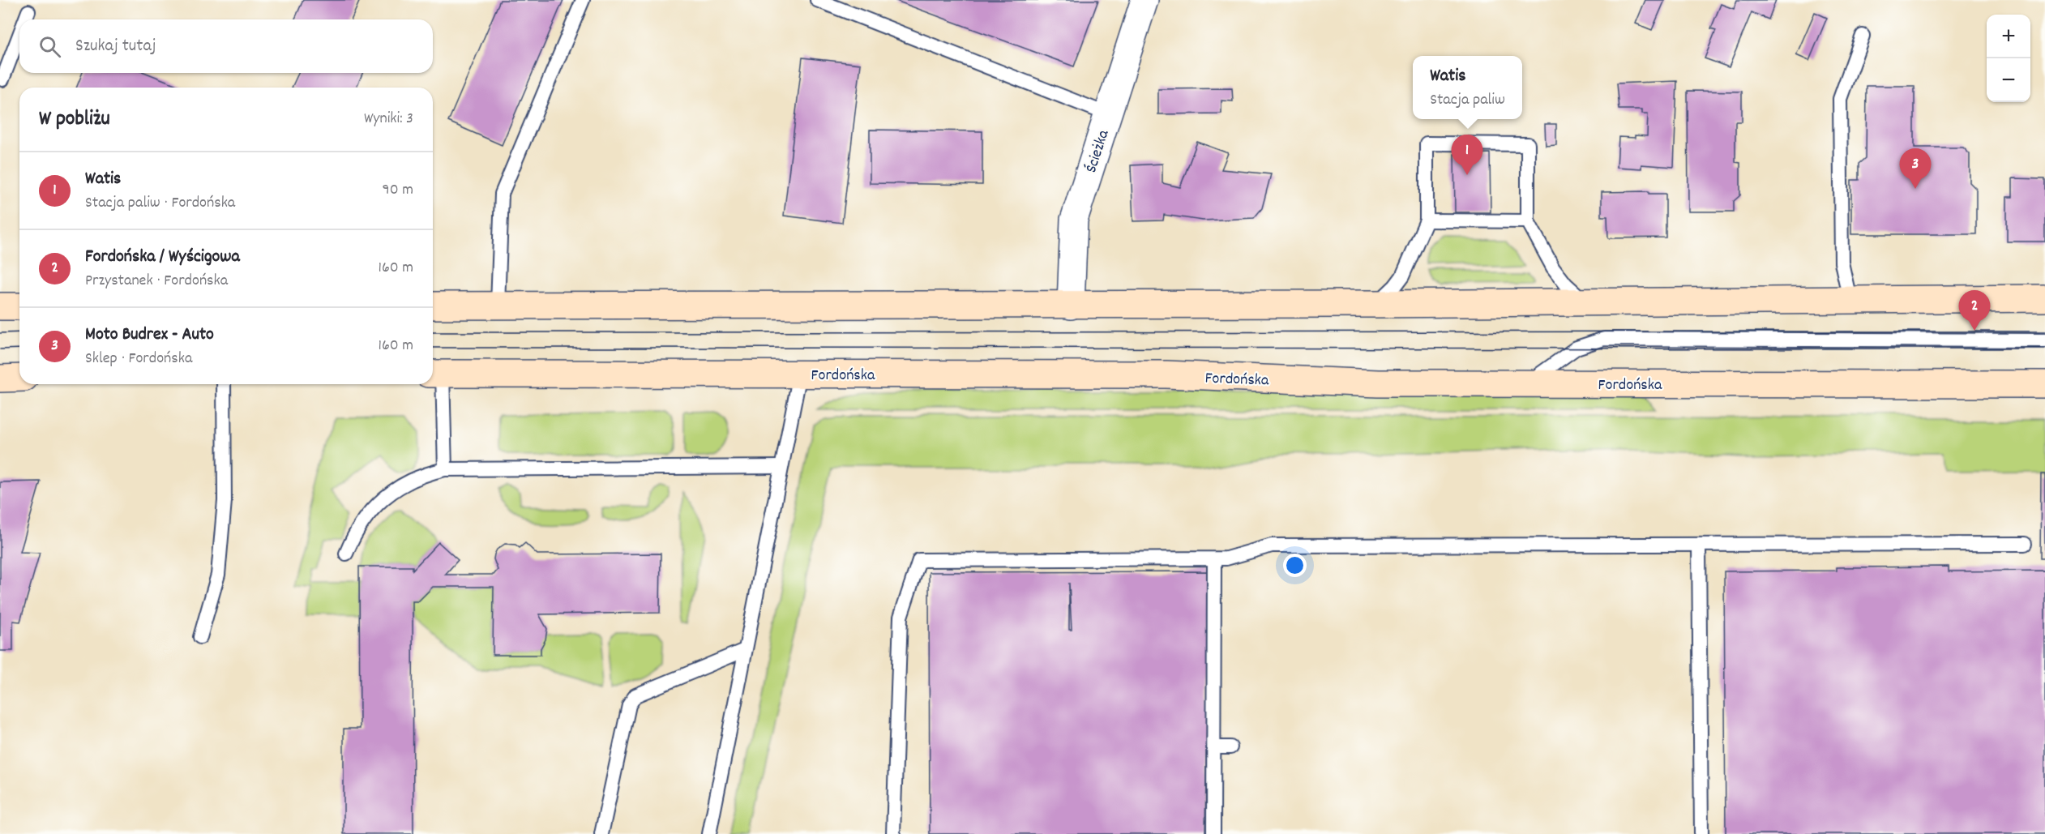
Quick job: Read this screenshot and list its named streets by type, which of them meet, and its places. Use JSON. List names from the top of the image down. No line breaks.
{"streets":{"main road":["Fordońska"],"street":["Ścieżka"]},"page":{"map_buttons":["+","−"],"search":"Szukaj tutaj","popup":["Watis","Stacja paliw"],"heading":["W pobliżu","Wyniki: 3"],"pins":["1","3","2"],"list":[{"mark":"1","name":"Watis","note":"Stacja paliw · Fordońska","value":"90 m"},{"mark":"2","name":"Fordońska / Wyścigowa","note":"Przystanek · Fordońska","value":"160 m"},{"mark":"3","name":"Moto Budrex - Auto","note":"Sklep · Fordońska","value":"160 m"}]}}
